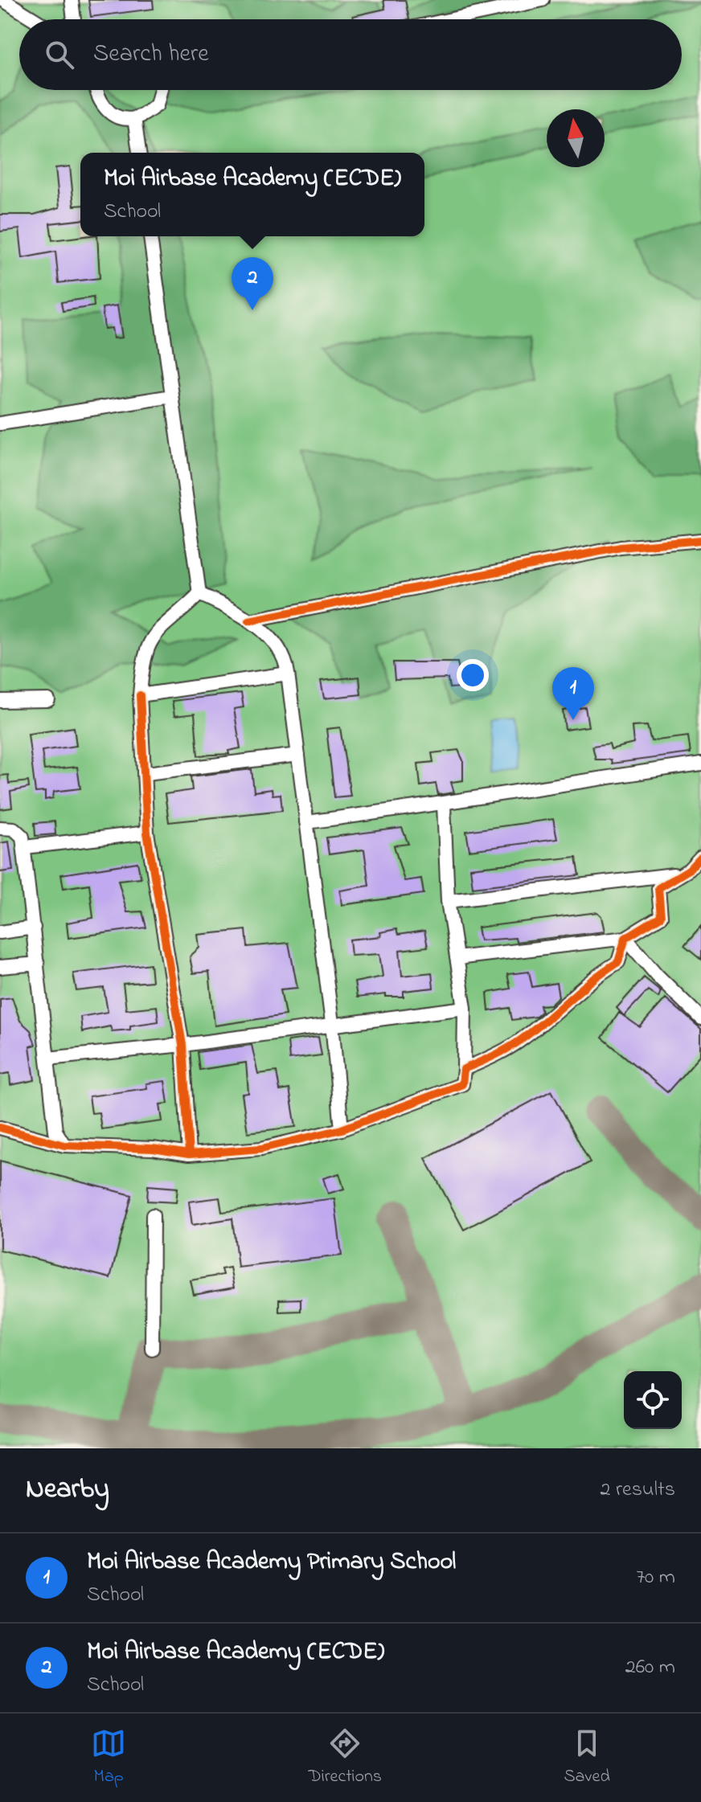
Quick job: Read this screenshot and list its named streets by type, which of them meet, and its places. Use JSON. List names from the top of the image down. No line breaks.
{"north":"top","page":{"search":"Search here","popup":["Moi Airbase Academy (ECDE)","School"],"pins":["2","1"],"heading":["Nearby","2 results"],"list":[{"mark":"1","name":"Moi Airbase Academy Primary School","note":"School","value":"70 m"},{"mark":"2","name":"Moi Airbase Academy (ECDE)","note":"School","value":"260 m"}],"nav":["Map","Directions","Saved"]}}
